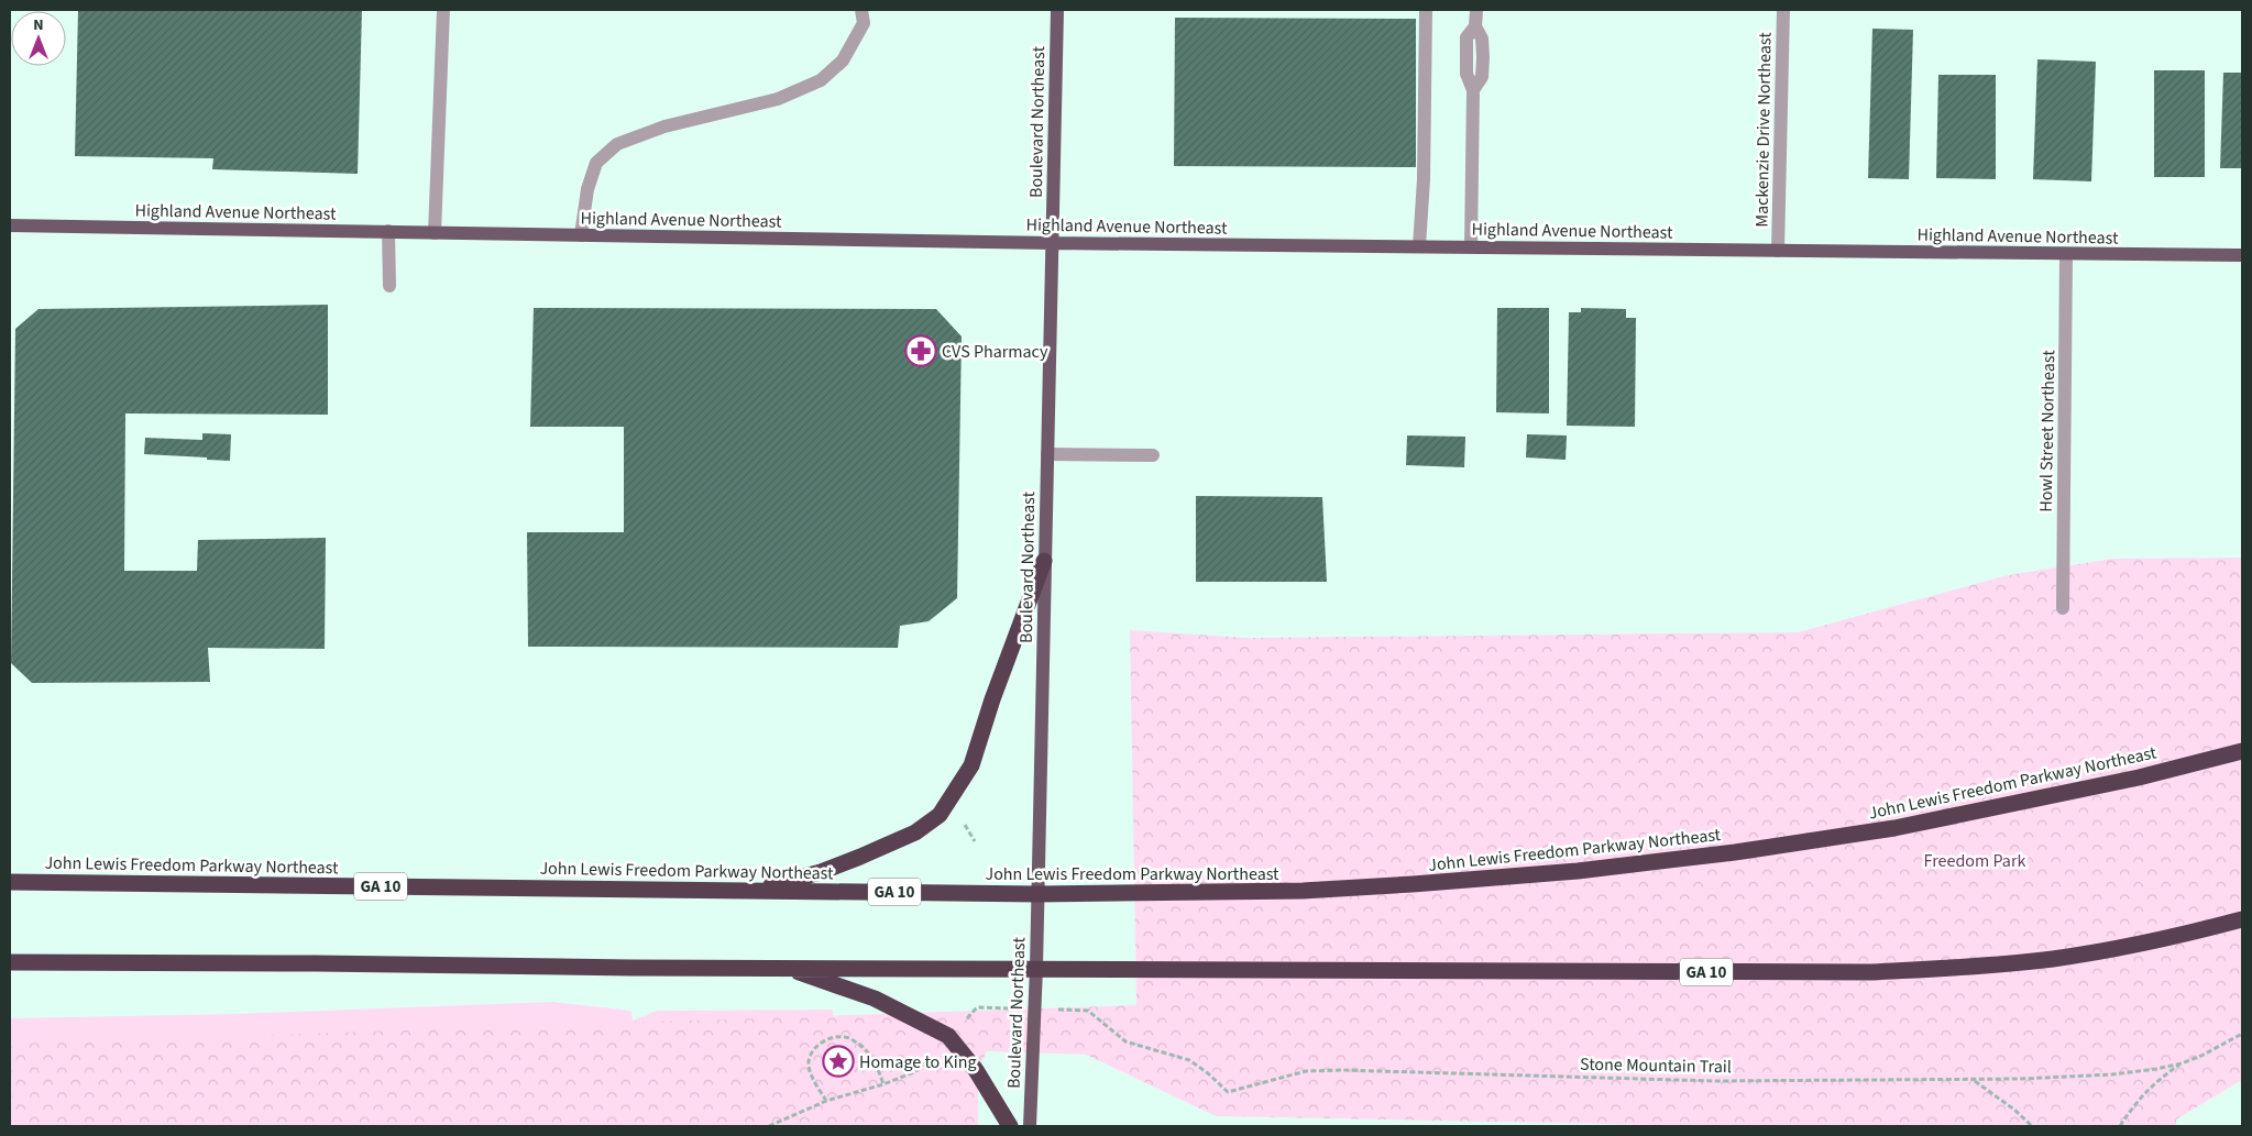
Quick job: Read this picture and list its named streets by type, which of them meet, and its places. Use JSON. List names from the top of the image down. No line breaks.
{"streets":{"highway":["John Lewis Freedom Parkway Northeast","GA 10"],"main road":["Boulevard Northeast","Highland Avenue Northeast"],"street":["Mackenzie Drive Northeast","Howl Street Northeast"],"path":["Stone Mountain Trail"]},"crossings":[["Boulevard Northeast","Highland Avenue Northeast"],["Boulevard Northeast","John Lewis Freedom Parkway Northeast"],["Boulevard Northeast","GA 10"],["Mackenzie Drive Northeast","Highland Avenue Northeast"],["Highland Avenue Northeast","Howl Street Northeast"]],"parks":["Freedom Park"],"places":{"pharmacy":["CVS Pharmacy"],"place":["Homage to King"]},"north":"top"}
